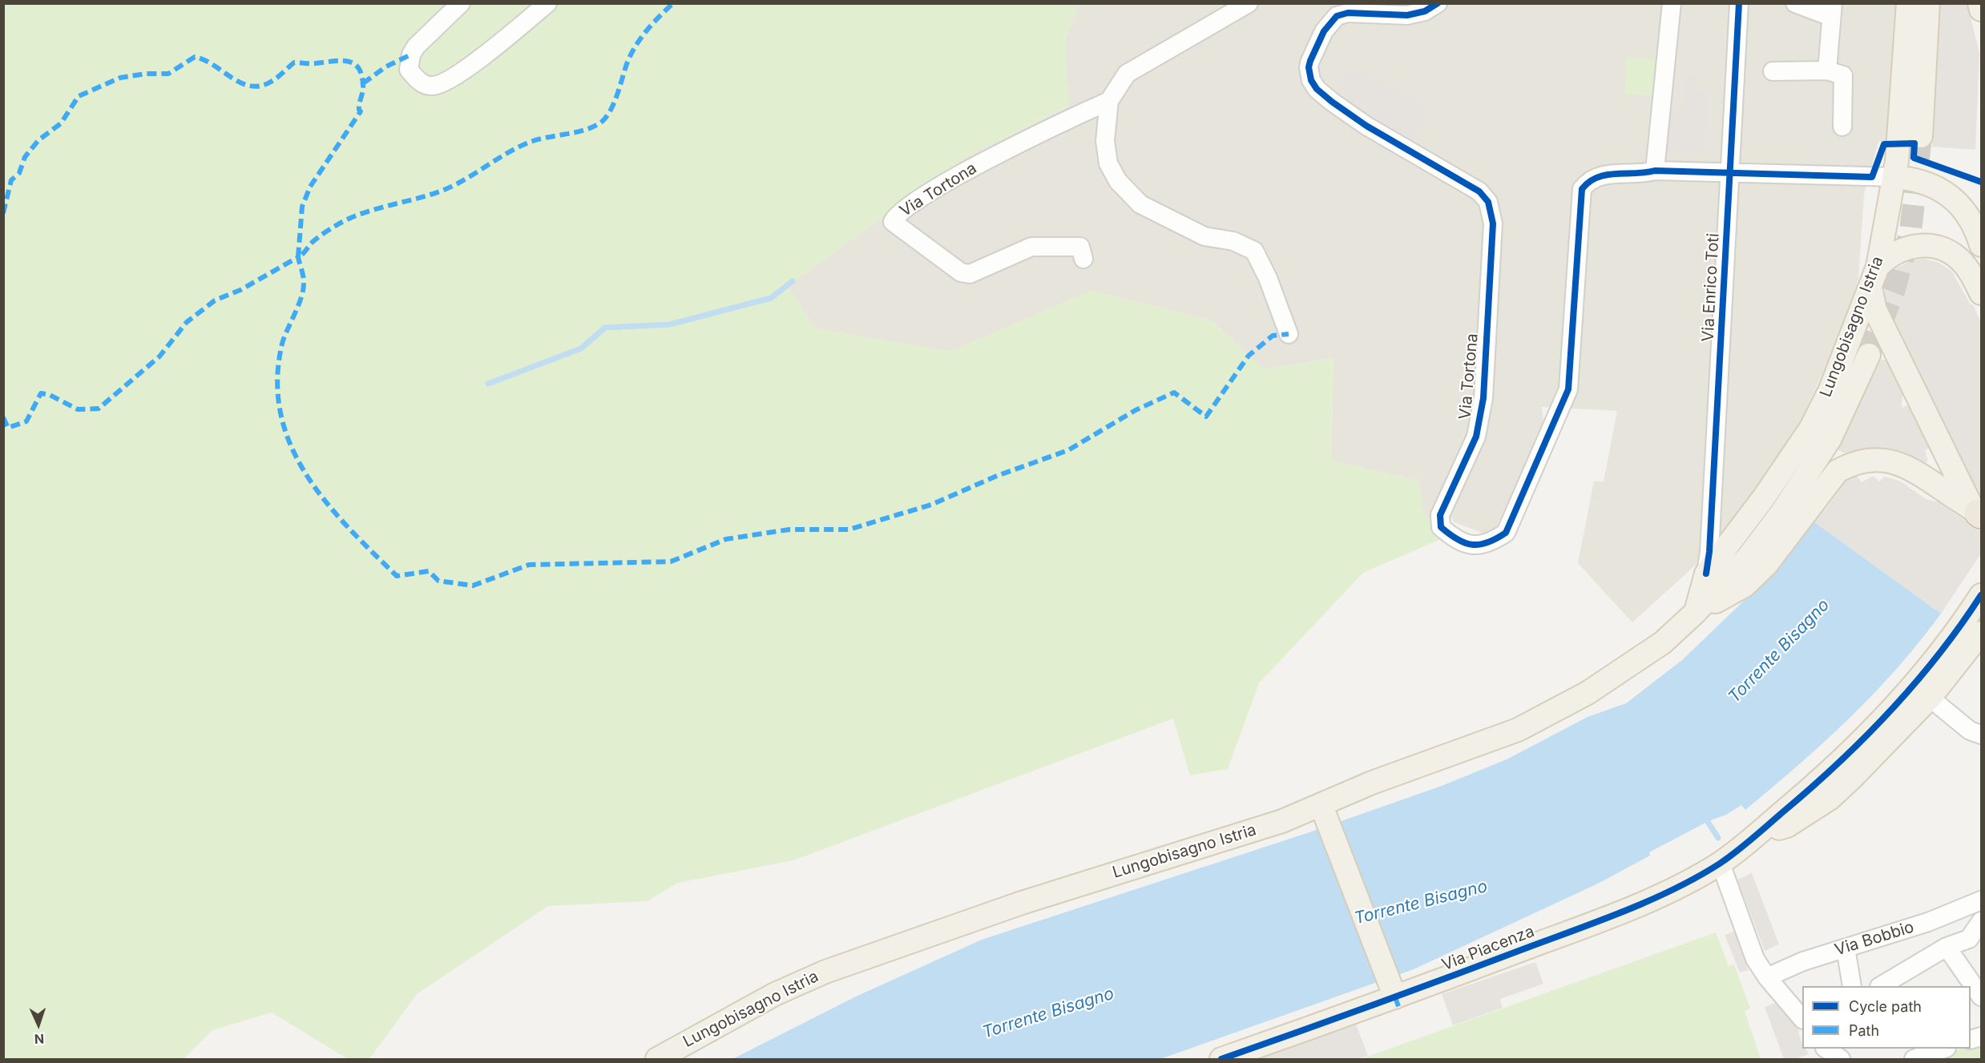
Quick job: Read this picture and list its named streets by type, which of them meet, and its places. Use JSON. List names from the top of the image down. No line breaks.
{"streets":{"main road":["Lungobisagno Istria","Via Piacenza"],"street":["Via Tortona","Via Enrico Toti","Via Bobbio"]},"crossings":[["Via Tortona","Via Enrico Toti"],["Via Tortona","Lungobisagno Istria"],["Via Enrico Toti","Lungobisagno Istria"]],"water":["Torrente Bisagno"],"legend":["Cycle path","Path"],"north":"bottom"}
